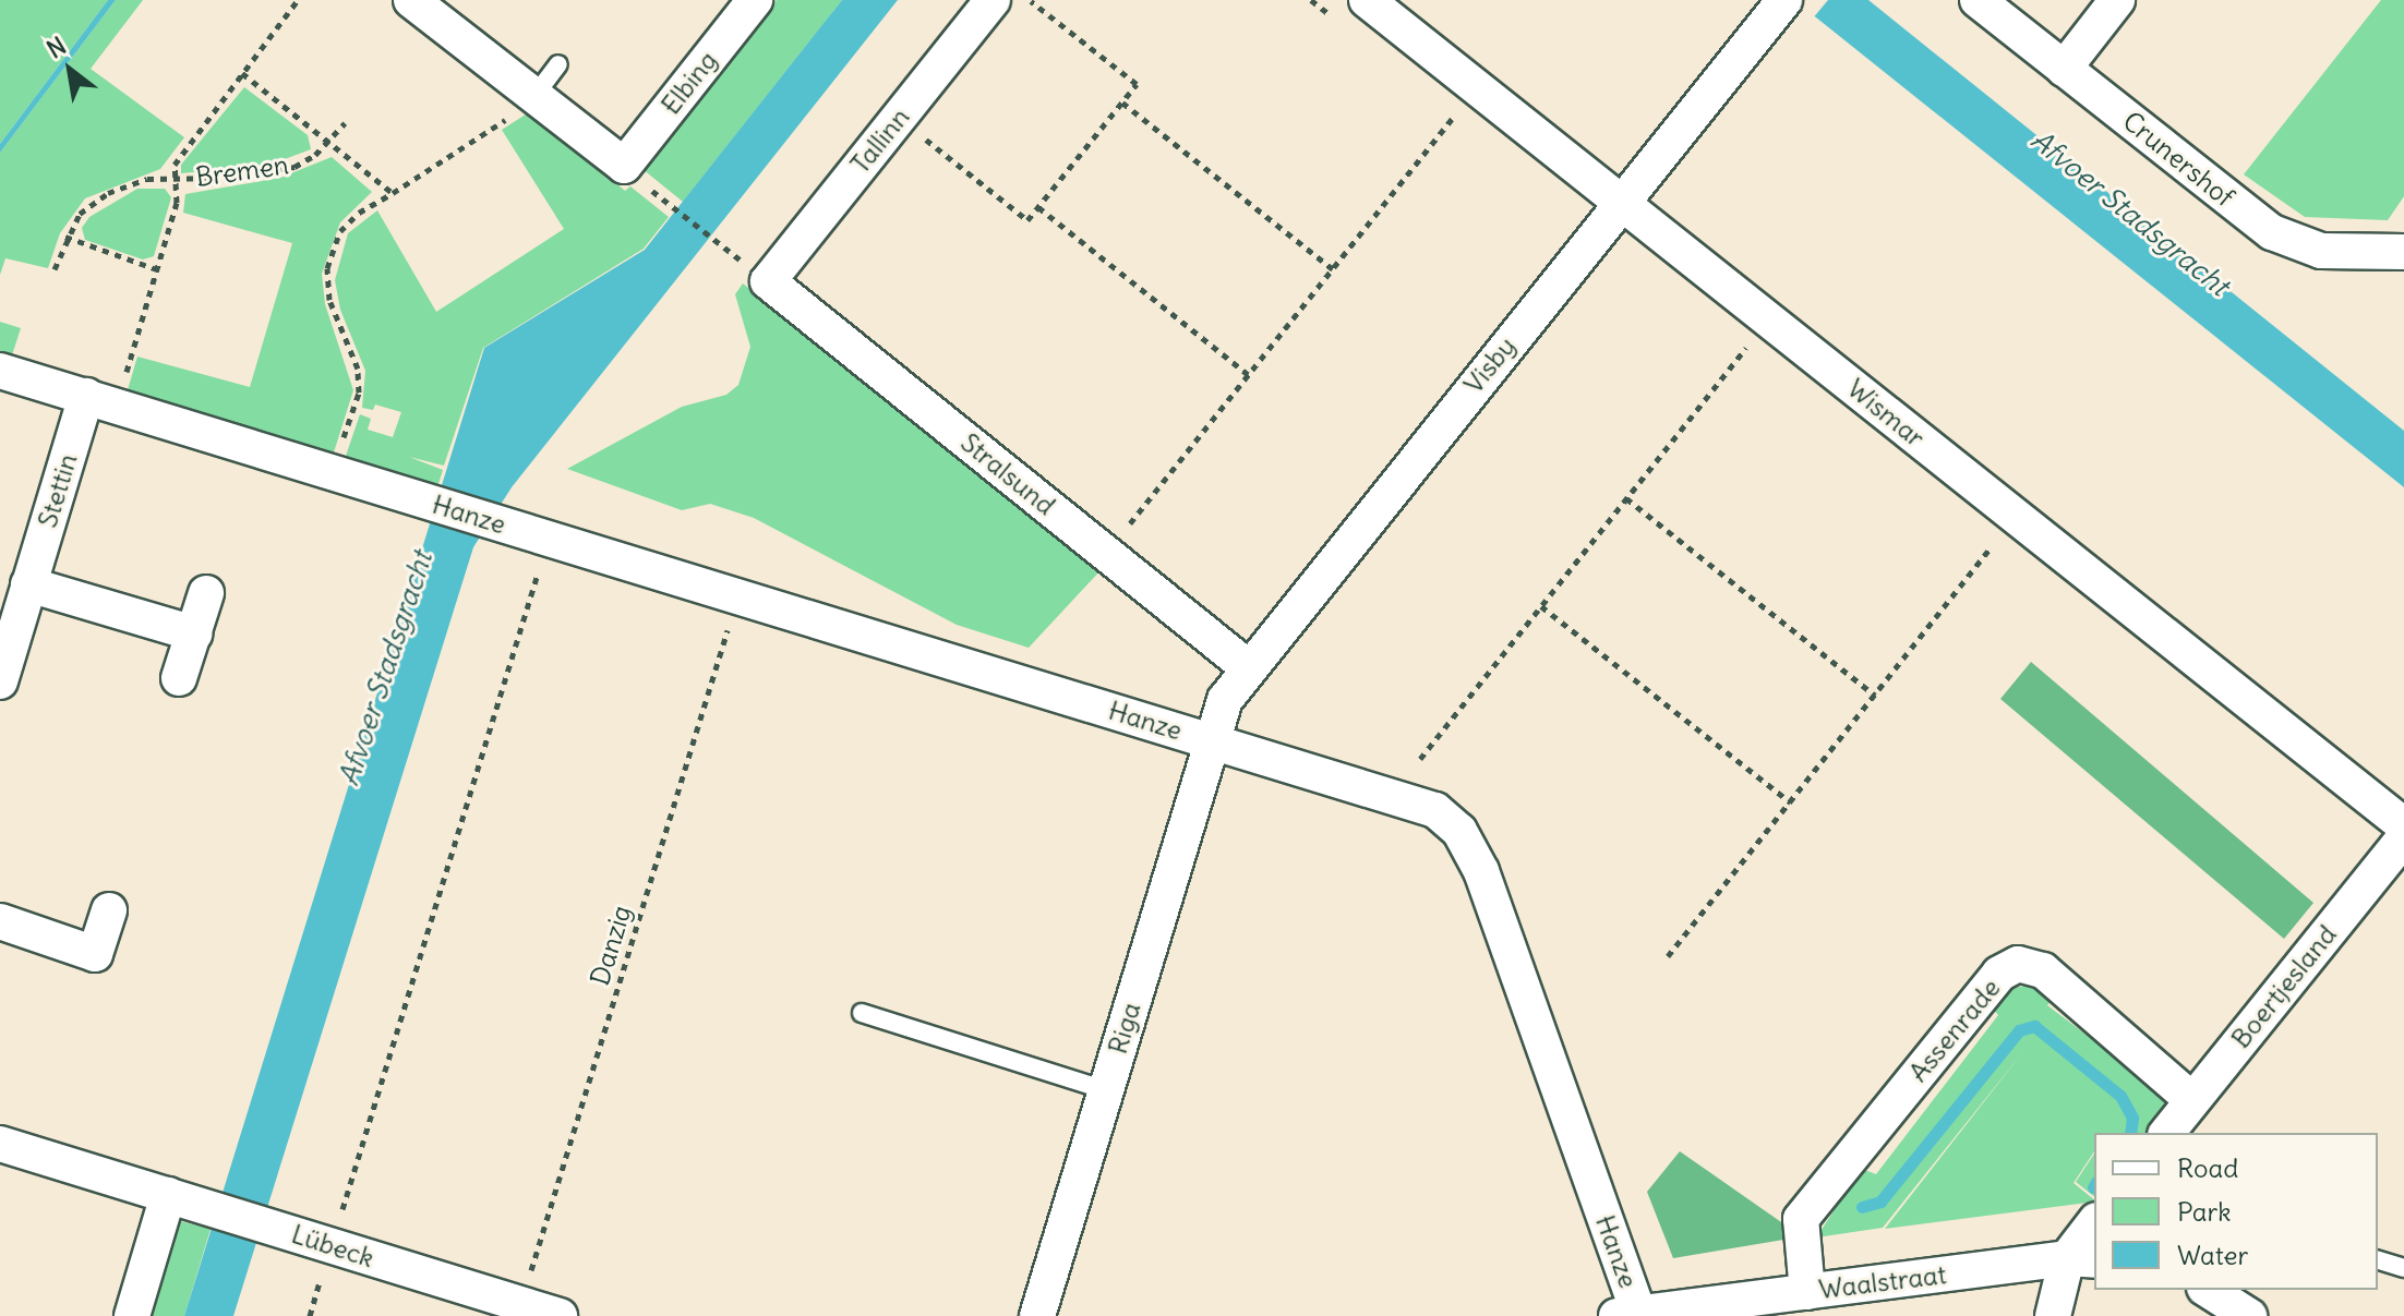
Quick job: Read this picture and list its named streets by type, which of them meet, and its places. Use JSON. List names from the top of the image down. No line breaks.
{"streets":{"street":["Elbing","Tallinn","Crunershof","Visby","Wismar","Stralsund","Stettin","Hanze","Boertjesland","Riga","Assenrade","Lübeck","Waalstraat"],"path":["Bremen","Danzig"]},"crossings":[["Tallinn","Stralsund"],["Visby","Wismar"],["Visby","Stralsund"],["Visby","Hanze"],["Visby","Riga"],["Stettin","Hanze"],["Hanze","Danzig"],["Hanze","Riga"],["Hanze","Waalstraat"],["Danzig","Lübeck"],["Boertjesland","Assenrade"],["Assenrade","Waalstraat"]],"water":["Afvoer Stadsgracht"],"legend":["Road","Park","Water"],"north":"top left"}
